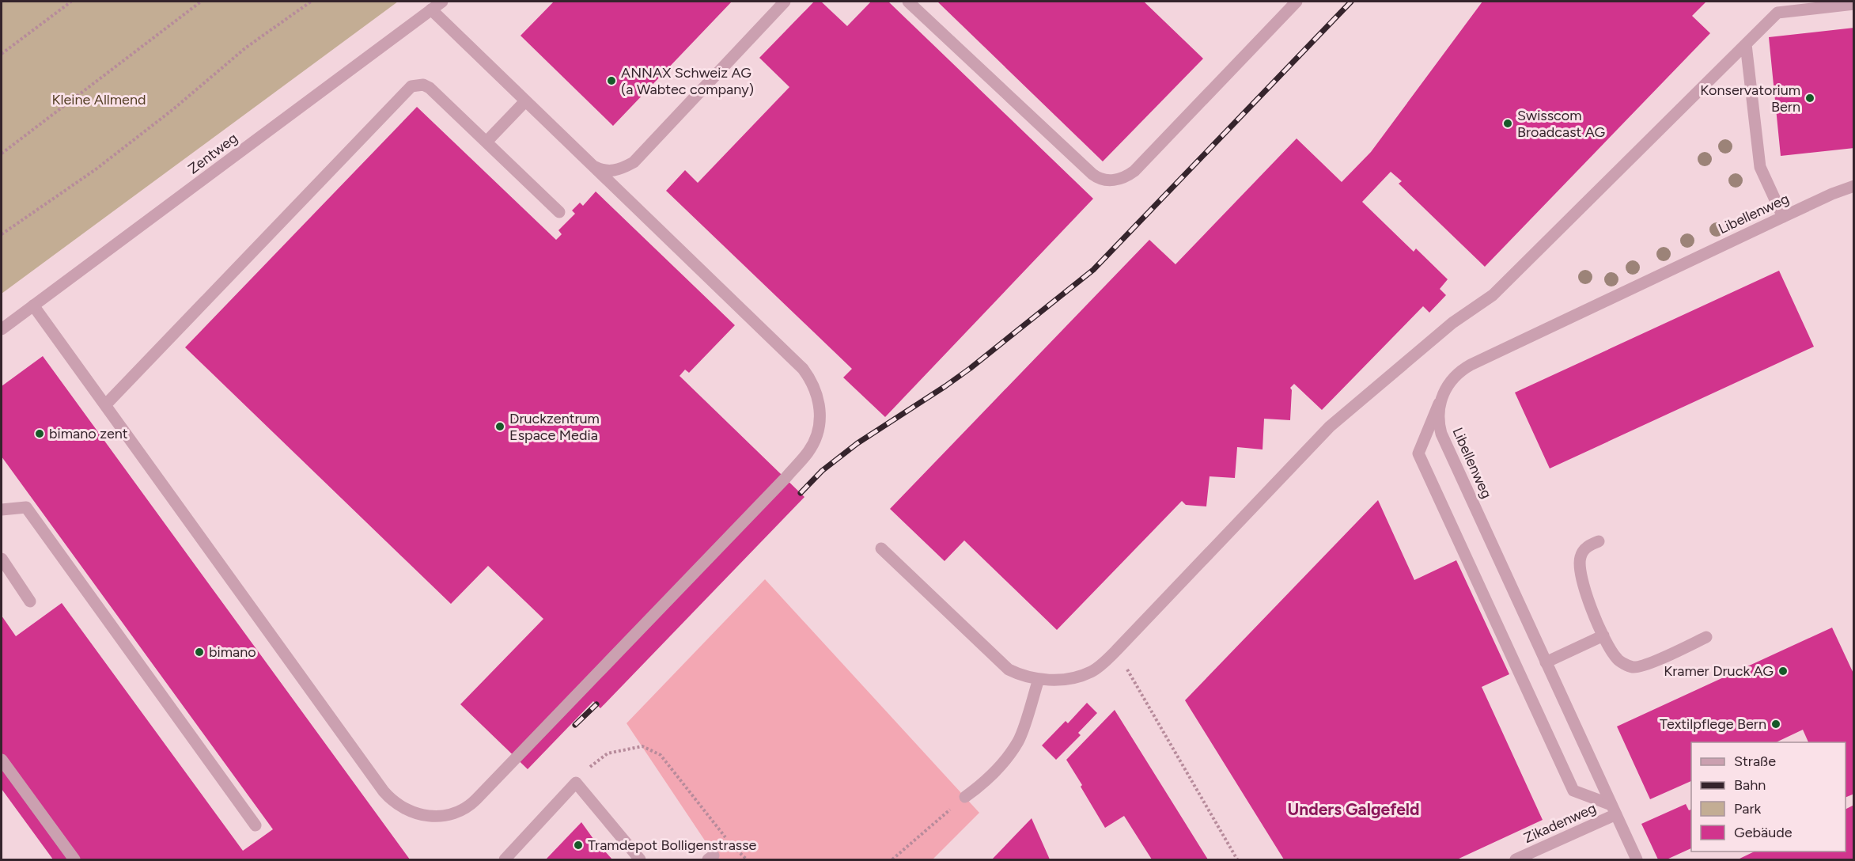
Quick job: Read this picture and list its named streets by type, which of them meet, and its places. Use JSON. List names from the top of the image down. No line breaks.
{"streets":{"street":["Zentweg","Libellenweg","Zikadenweg"]},"crossings":[["Libellenweg","Zikadenweg"]],"districts":["Unders Galgefeld"],"parks":["Kleine Allmend"],"places":["ANNAX Schweiz AG (a Wabtec company)","Konservatorium Bern","Swisscom Broadcast AG","Druckzentrum Espace Media","bimano zent","bimano","Kramer Druck AG","Textilpflege Bern","Tramdepot Bolligenstrasse"],"legend":["Straße","Bahn","Park","Gebäude"]}
